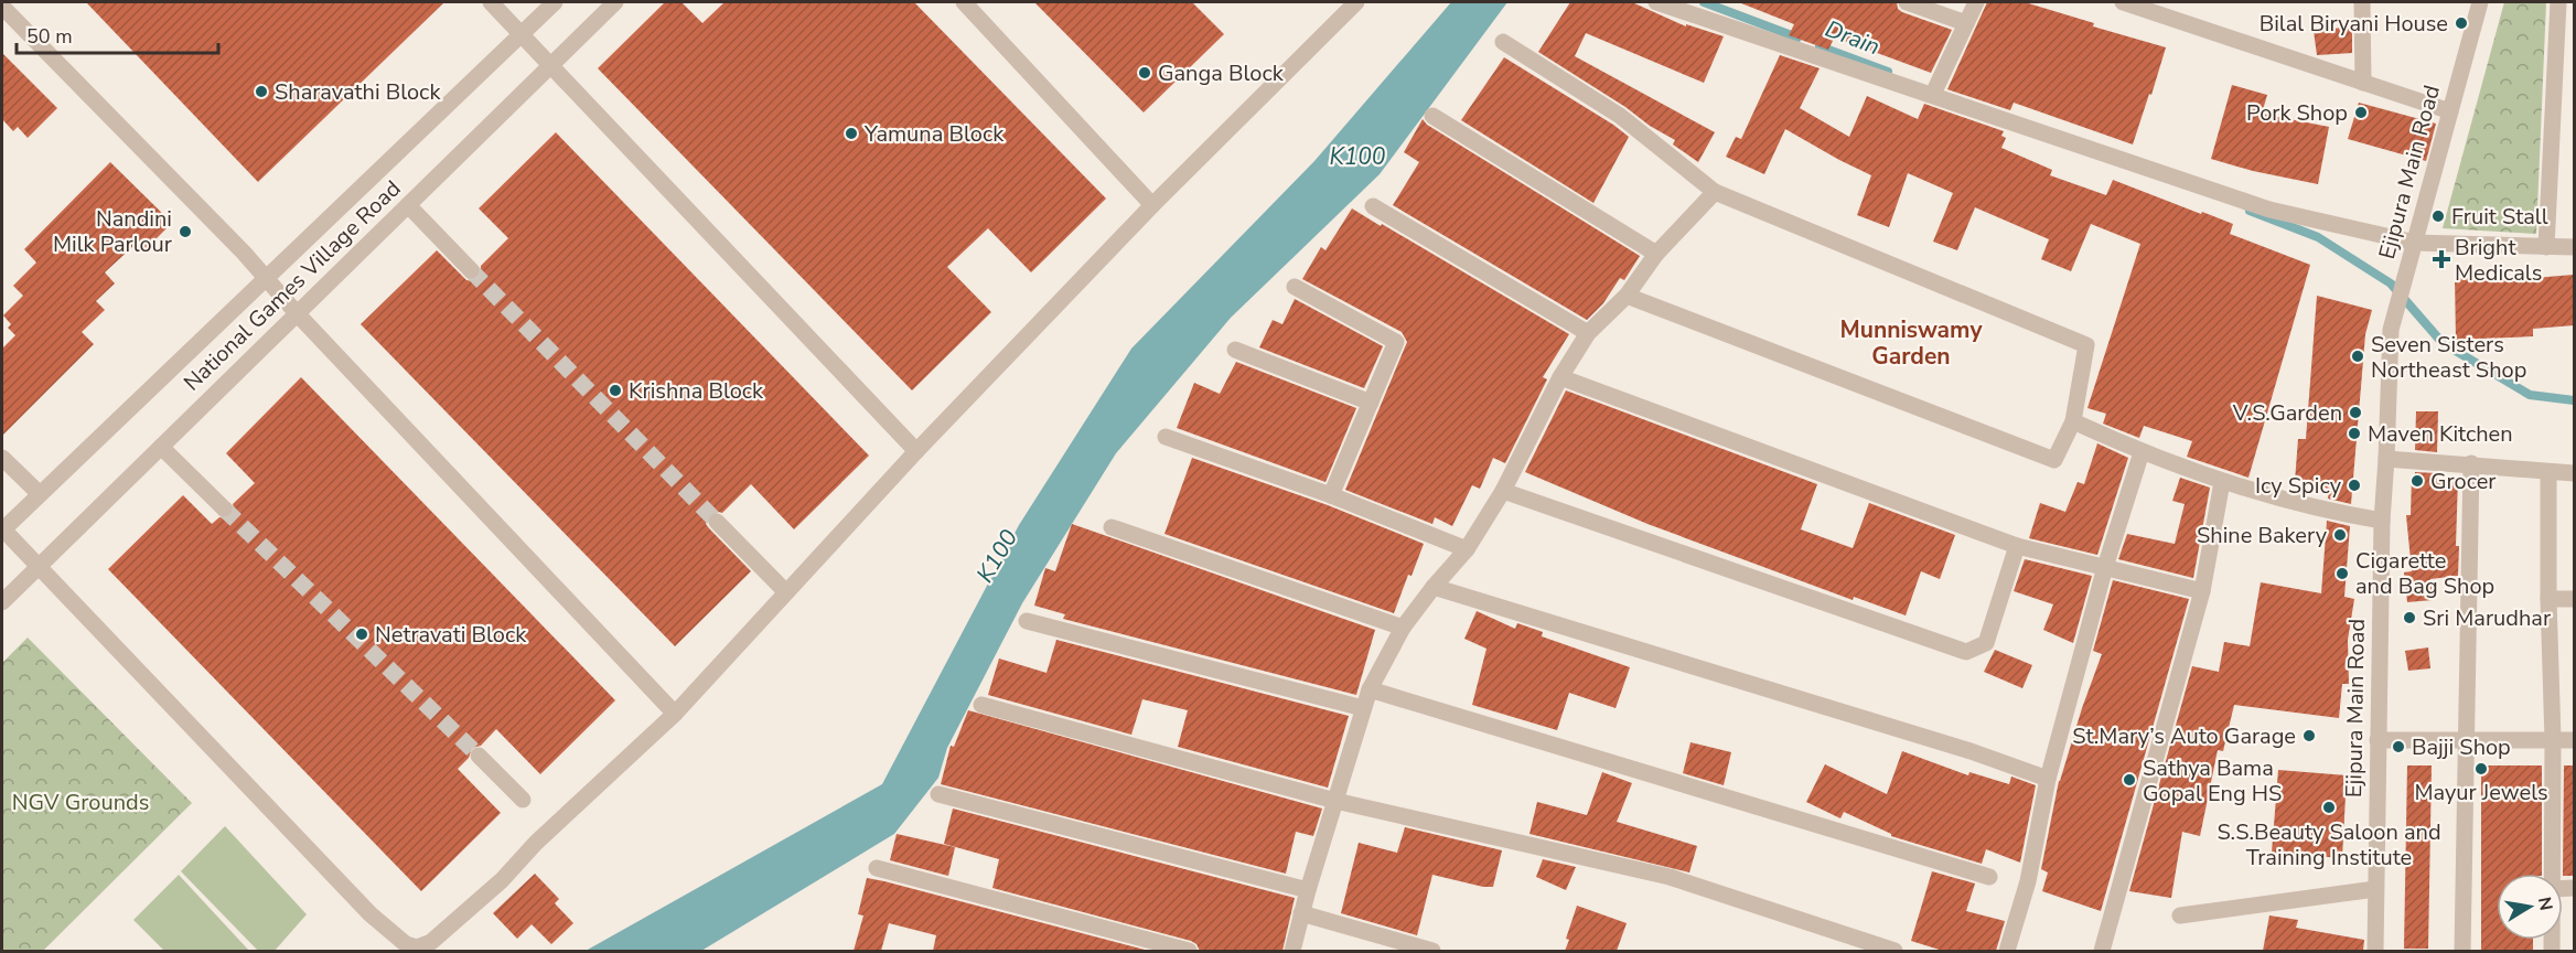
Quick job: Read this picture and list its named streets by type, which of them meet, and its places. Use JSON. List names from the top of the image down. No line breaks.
{"streets":{"street":["Ejipura Main Road","National Games Village Road"]},"districts":["Munniswamy Garden"],"water":["Drain","K100"],"parks":["NGV Grounds"],"places":{"other":["Bilal Biryani House","Ganga Block","Sharavathi Block","Pork Shop","Yamuna Block","Fruit Stall","Nandini Milk Parlour","Seven Sisters Northeast Shop","Krishna Block","V.S.Garden","Maven Kitchen","Grocer","Icy Spicy","Shine Bakery","Cigarette and Bag Shop","Sri Marudhar","Netravati Block","St.Mary’s Auto Garage","Bajji Shop","Mayur Jewels","Sathya Bama Gopal Eng HS","S.S.Beauty Saloon and Training Institute"],"health":["Bright Medicals"]},"scale_bar":"50 m","north":"right"}
